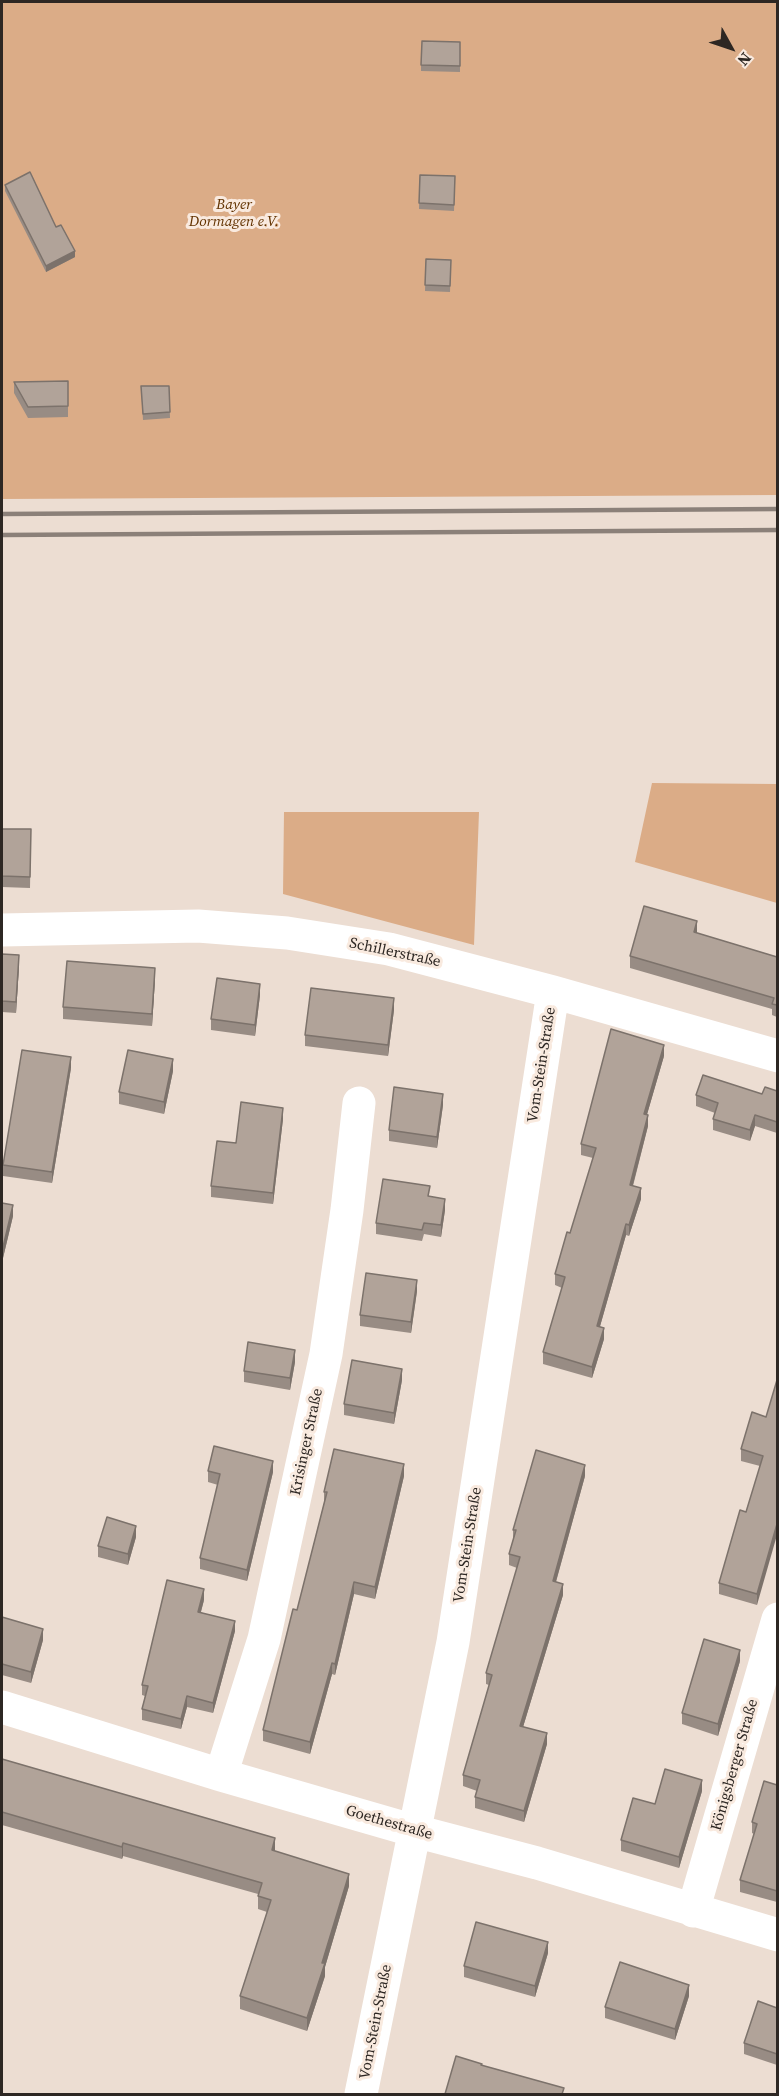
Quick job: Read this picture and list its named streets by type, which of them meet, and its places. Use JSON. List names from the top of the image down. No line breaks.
{"streets":{"street":["Schillerstraße","Vom-Stein-Straße","Krisinger Straße","Königsberger Straße","Goethestraße"]},"crossings":[["Schillerstraße","Vom-Stein-Straße"],["Vom-Stein-Straße","Goethestraße"],["Krisinger Straße","Goethestraße"],["Königsberger Straße","Goethestraße"]],"parks":["Bayer Dormagen e.V."],"north":"bottom right"}
